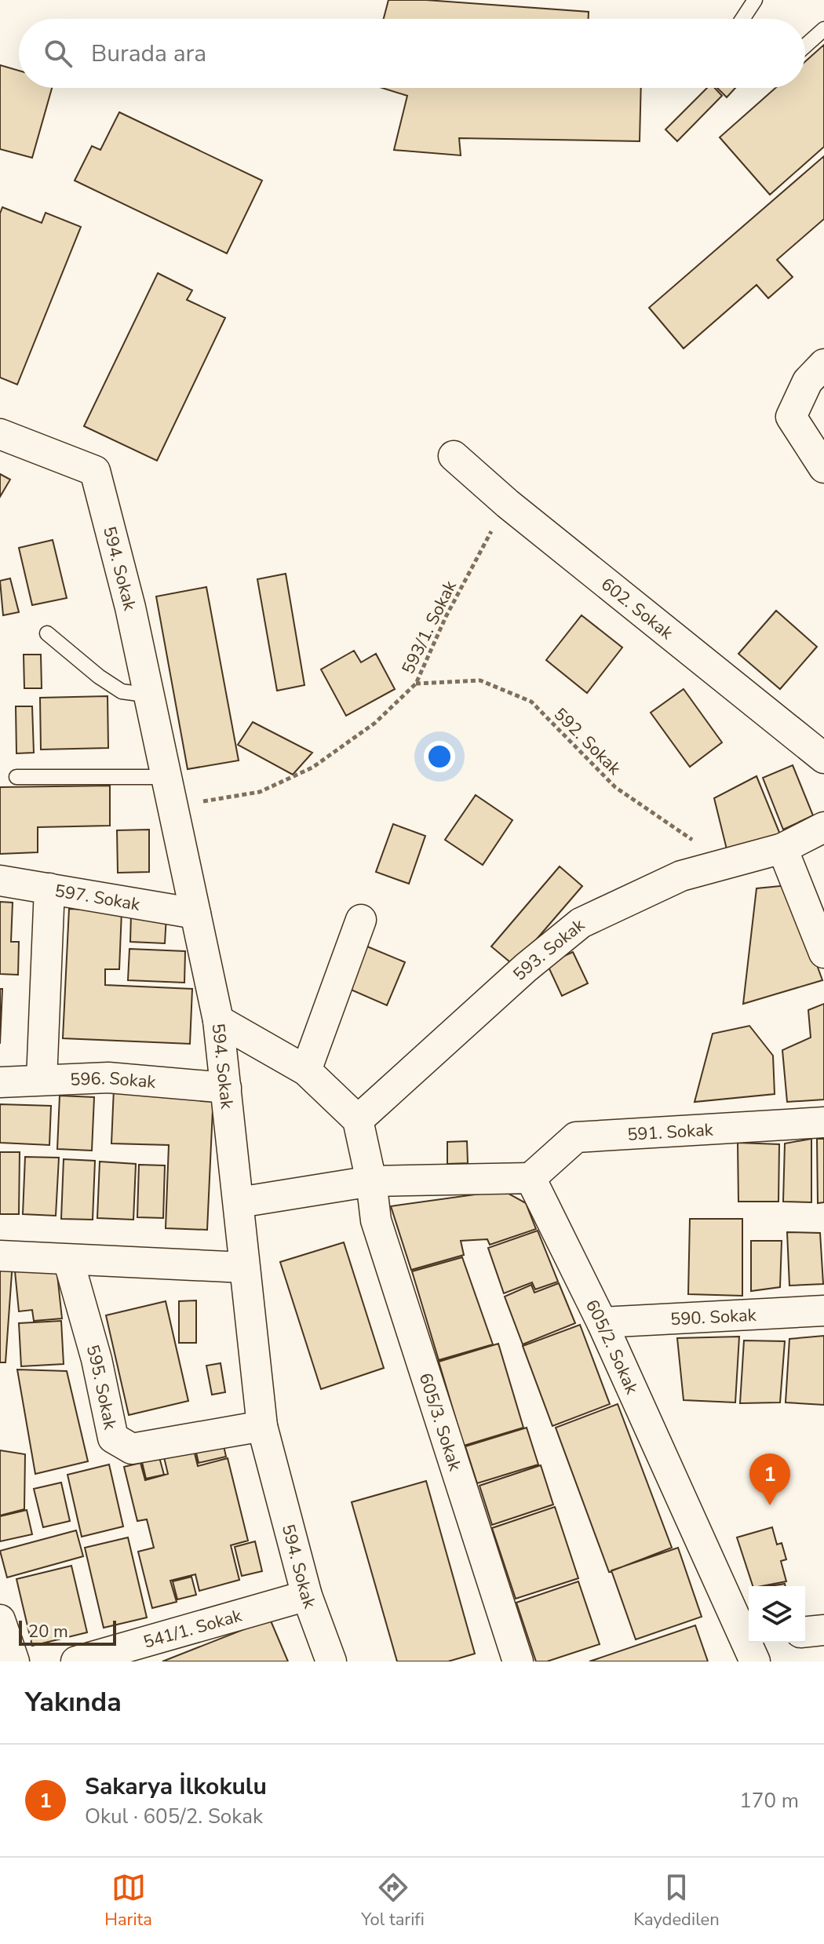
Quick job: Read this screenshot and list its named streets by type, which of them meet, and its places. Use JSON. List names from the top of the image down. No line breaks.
{"streets":{"street":["594. Sokak","602. Sokak","597. Sokak","593. Sokak","596. Sokak","591. Sokak","590. Sokak","605/2. Sokak","595. Sokak","605/3. Sokak","541/1. Sokak"],"path":["593/1. Sokak","592. Sokak"]},"crossings":[["594. Sokak","593/1. Sokak"],["594. Sokak","597. Sokak"],["594. Sokak","596. Sokak"],["594. Sokak","595. Sokak"],["594. Sokak","541/1. Sokak"],["602. Sokak","593/1. Sokak"],["593/1. Sokak","592. Sokak"],["592. Sokak","593. Sokak"],["593. Sokak","605/3. Sokak"],["591. Sokak","605/2. Sokak"],["590. Sokak","605/2. Sokak"]],"scale_bar":"20 m","page":{"search":"Burada ara","pins":"1","scale":"20 m","heading":"Yakında","list":[{"mark":"1","name":"Sakarya İlkokulu","note":"Okul · 605/2. Sokak","value":"170 m"}],"nav":["Harita","Yol tarifi","Kaydedilen"]}}
